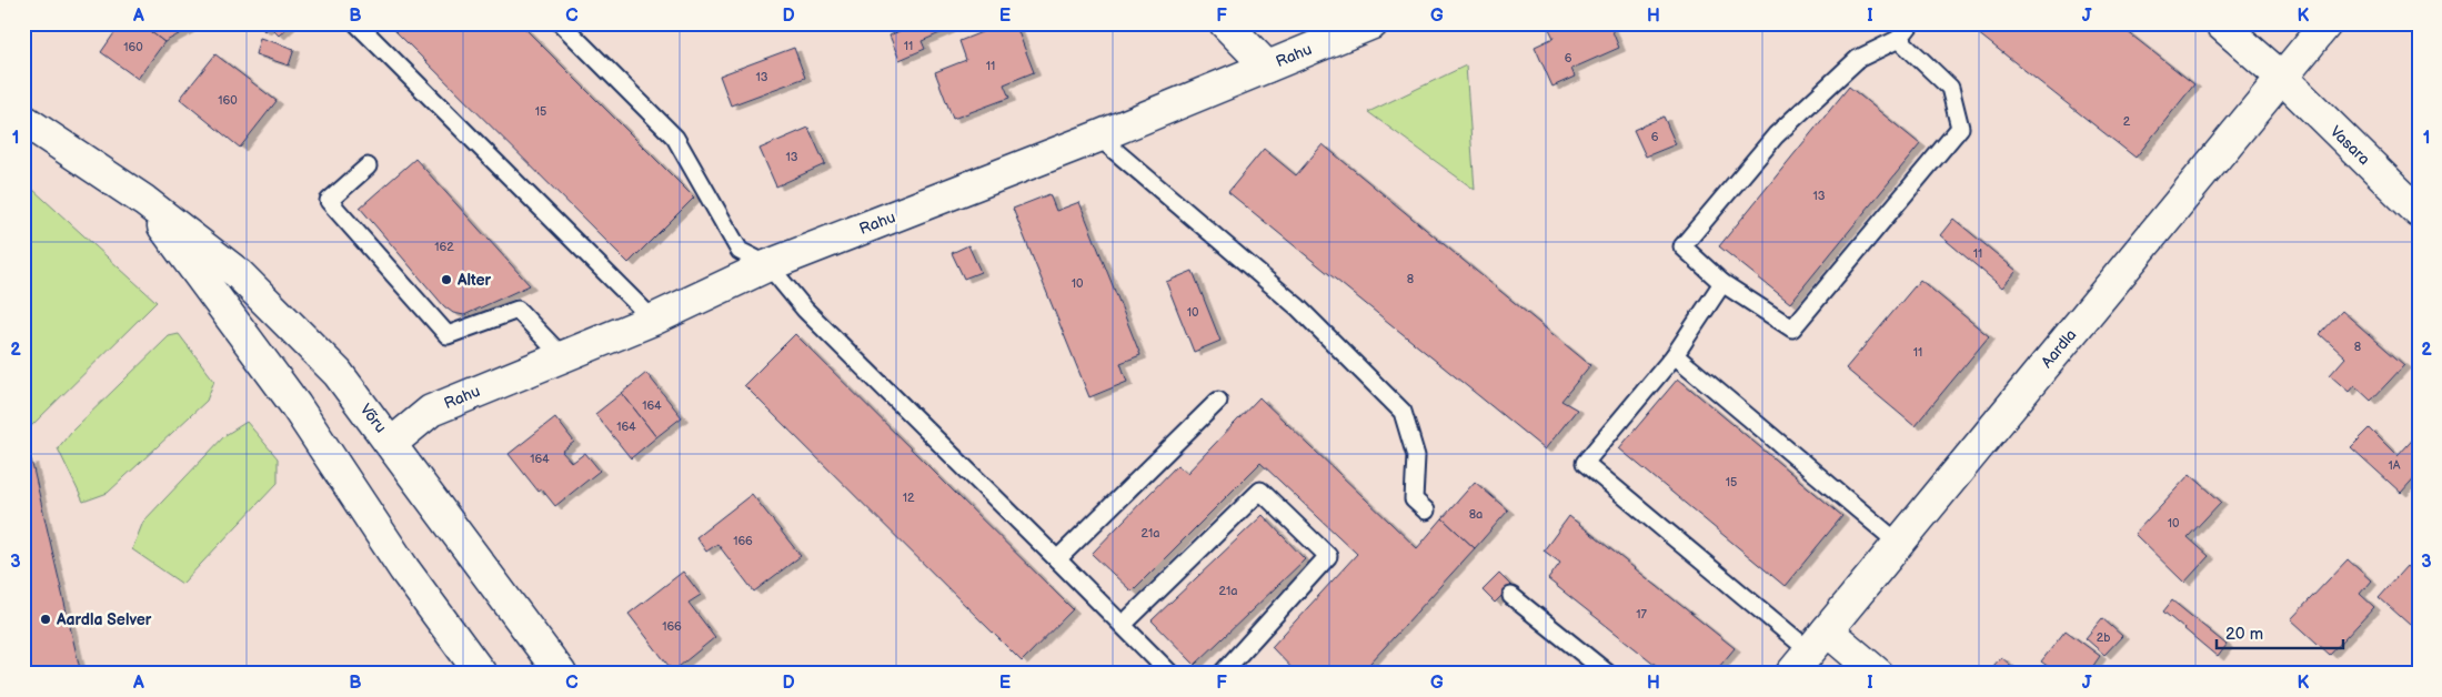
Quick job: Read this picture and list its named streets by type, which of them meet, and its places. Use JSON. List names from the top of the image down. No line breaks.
{"streets":{"street":["Rahu","Vasara","Aardla","Võru"]},"crossings":[["Rahu","Võru"],["Vasara","Aardla"]],"places":["Alter","Aardla Selver"],"house_numbers":["11","160","6","11","13","160","15","2","6","13","13","162","11","8","10","10","8","11","164","164","164","1A","15","12","8a","10","21a","166","21a","17","166","2b"],"scale_bar":"20 m","grid":{"columns":["A","B","C","D","E","F","G","H","I","J","K"],"rows":["1","2","3"]}}
